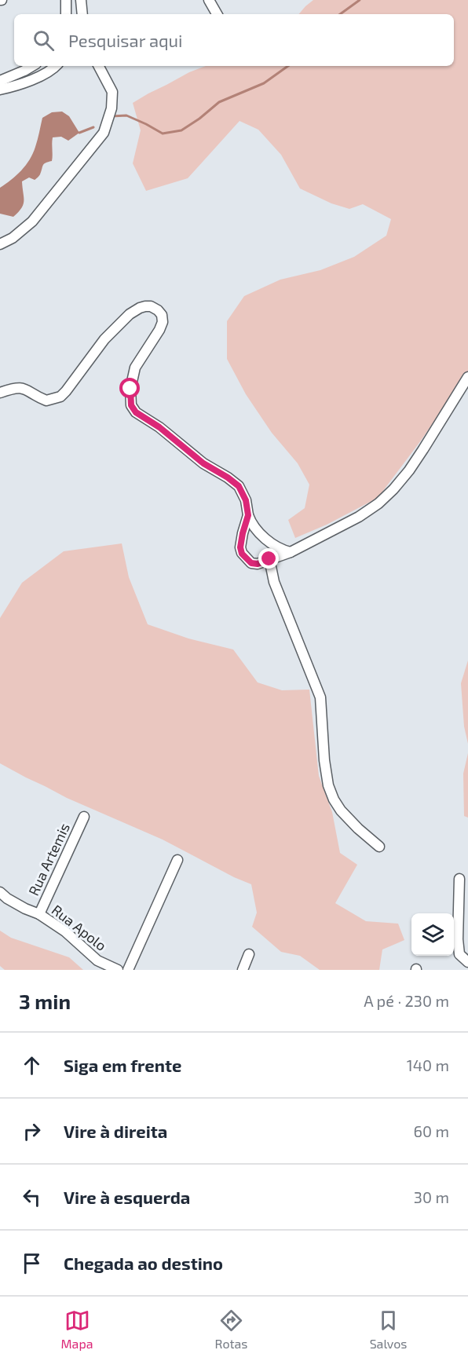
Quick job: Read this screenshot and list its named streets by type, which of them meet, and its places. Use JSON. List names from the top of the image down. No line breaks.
{"streets":{"street":["Rua Artemis","Rua Apolo"]},"crossings":[["Rua Artemis","Rua Apolo"]],"page":{"search":"Pesquisar aqui","heading":["3 min","A pé · 230 m"],"list":[["Siga em frente","140 m"],["Vire à direita","60 m"],["Vire à esquerda","30 m"],"Chegada ao destino"],"nav":["Mapa","Rotas","Salvos"]}}
